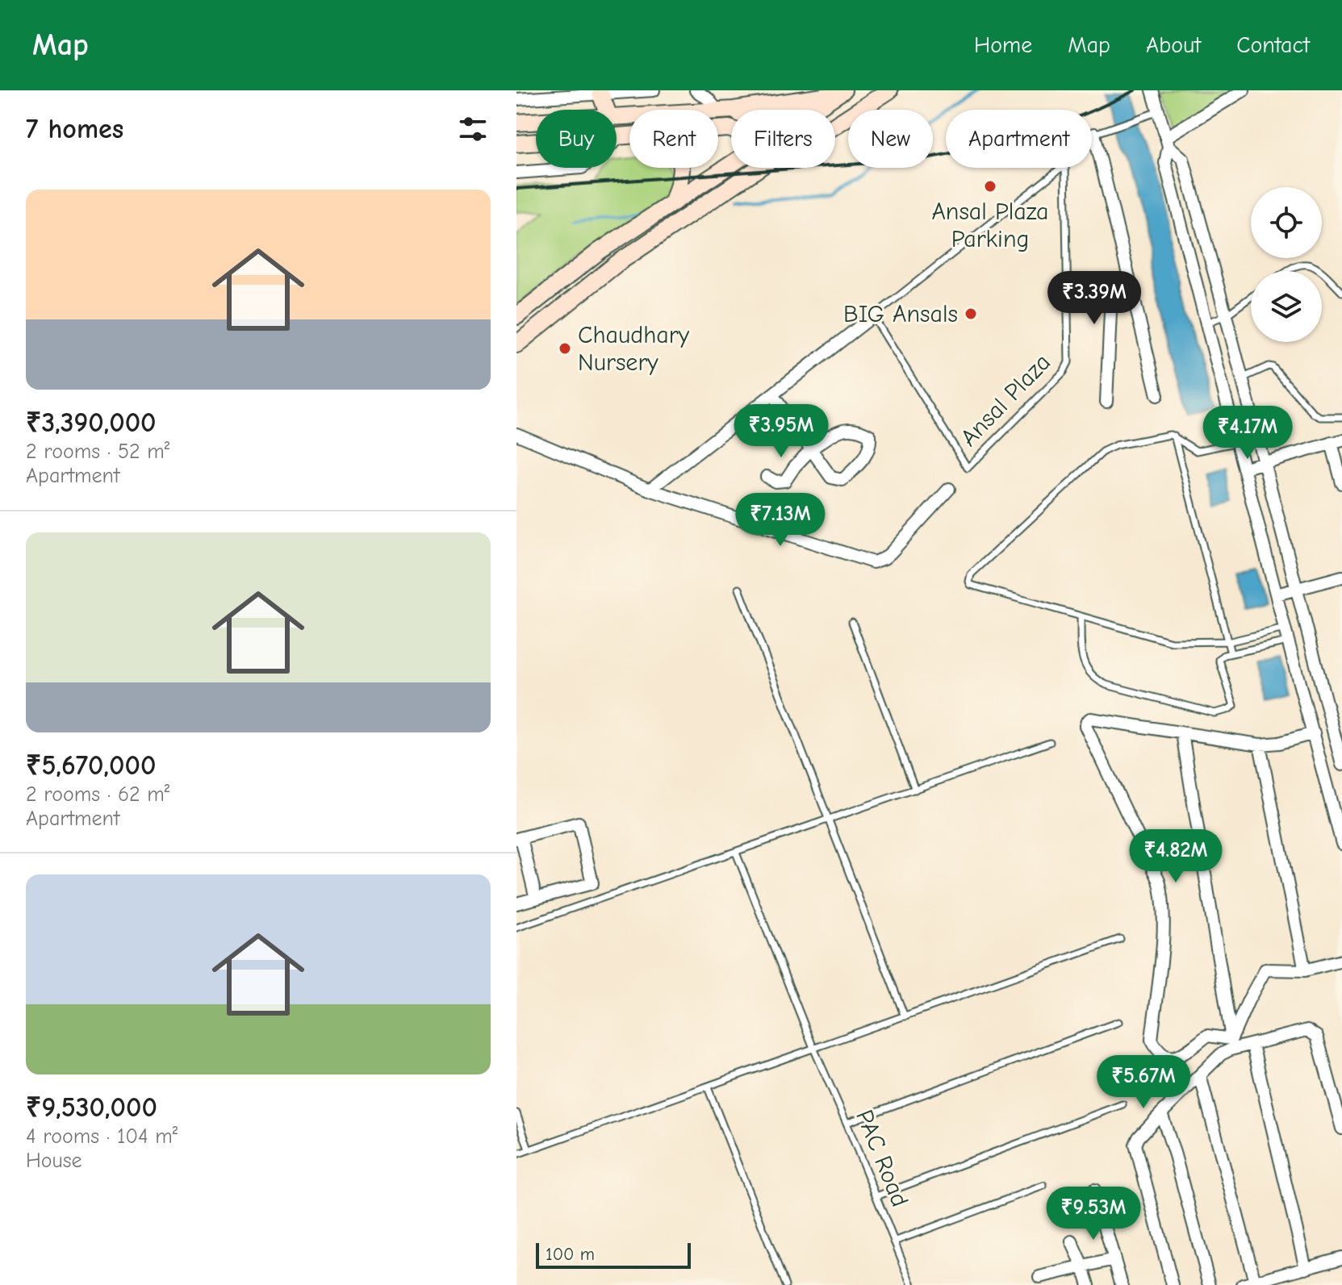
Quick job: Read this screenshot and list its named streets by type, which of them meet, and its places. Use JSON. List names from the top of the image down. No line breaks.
{"streets":{"lane":["Ansal Plaza","PAC Road"]},"places":["Ansal Plaza Parking","BIG Ansals","Chaudhary Nursery"],"scale_bar":"100 m","page":{"header":"Map","nav":["Home","Map","About","Contact"],"heading":"7 homes","chip":["Buy","Rent","Filters","New","Apartment"],"list":[{"name":"₹3,390,000","note":"2 rooms · 52 m² · Apartment"},{"name":"₹5,670,000","note":"2 rooms · 62 m² · Apartment"},{"name":"₹9,530,000","note":"4 rooms · 104 m² · House"}],"price":["₹3.39M","₹3.95M","₹4.17M","₹7.13M","₹4.82M","₹5.67M","₹9.53M"],"scale":"100 m"}}
